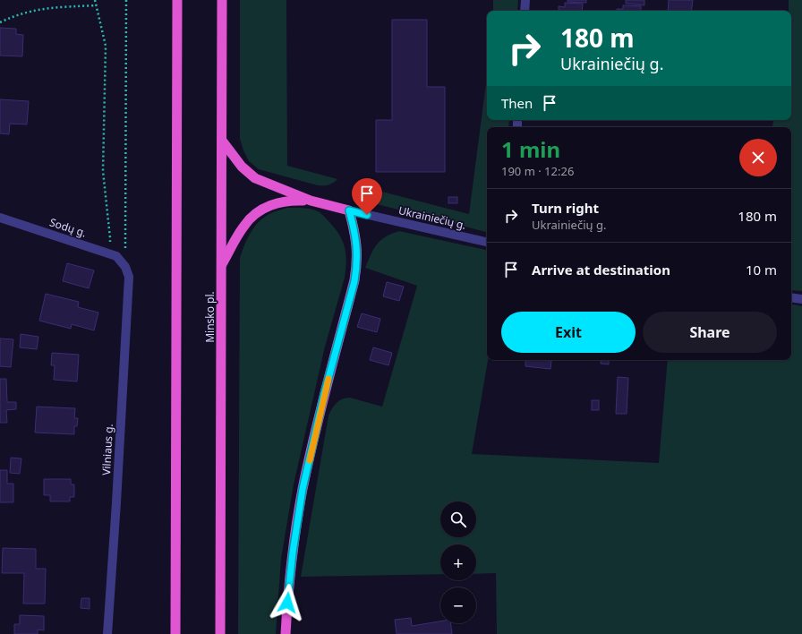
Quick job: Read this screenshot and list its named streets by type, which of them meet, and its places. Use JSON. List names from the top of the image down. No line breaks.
{"streets":{"highway":["Minsko pl."],"street":["Ukrainiečių g.","Sodų g.","Vilniaus g."]},"crossings":[["Sodų g.","Vilniaus g."]],"page":{"turn":["180 m","Ukrainiečių g."],"then":"Then","heading":["1 min","190 m · 12:26"],"list":[{"name":"Turn right","note":"Ukrainiečių g.","value":"180 m"},{"name":"Arrive at destination","value":"10 m"}],"buttons":["Exit","Share"],"map_buttons":["+","−"]}}
